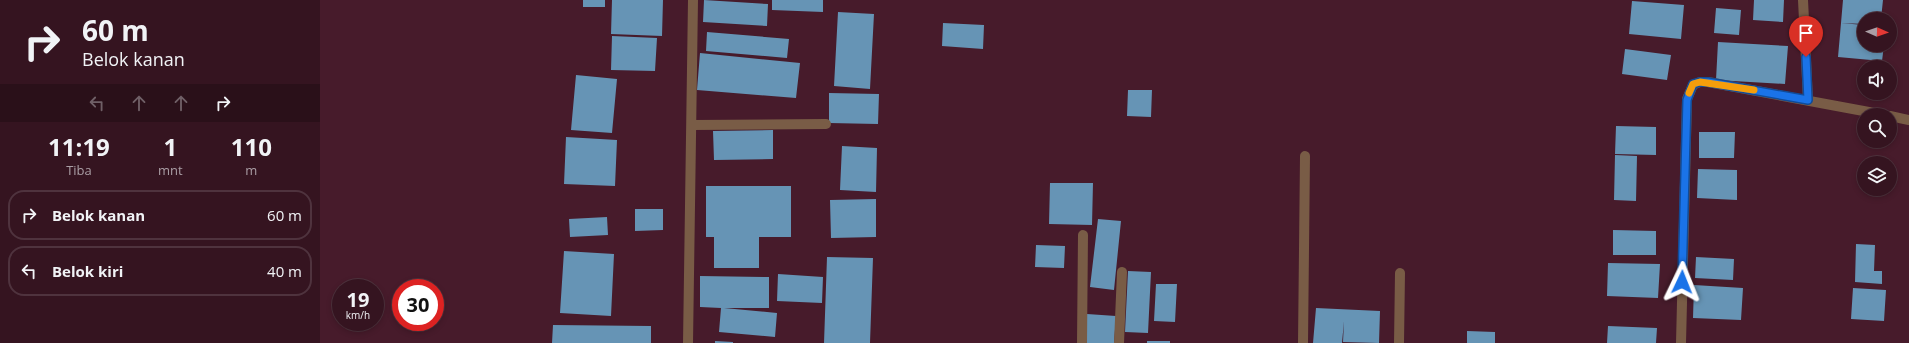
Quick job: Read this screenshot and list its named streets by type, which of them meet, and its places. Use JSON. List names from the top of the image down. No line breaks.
{"north":"right","page":{"turn":["60 m","Belok kanan"],"eta":["11:19","Tiba","1","mnt","110","m"],"list":[{"name":"Belok kanan","value":"60 m"},{"name":"Belok kiri","value":"40 m"}],"speed":"19 km/h","limit":"30"}}
